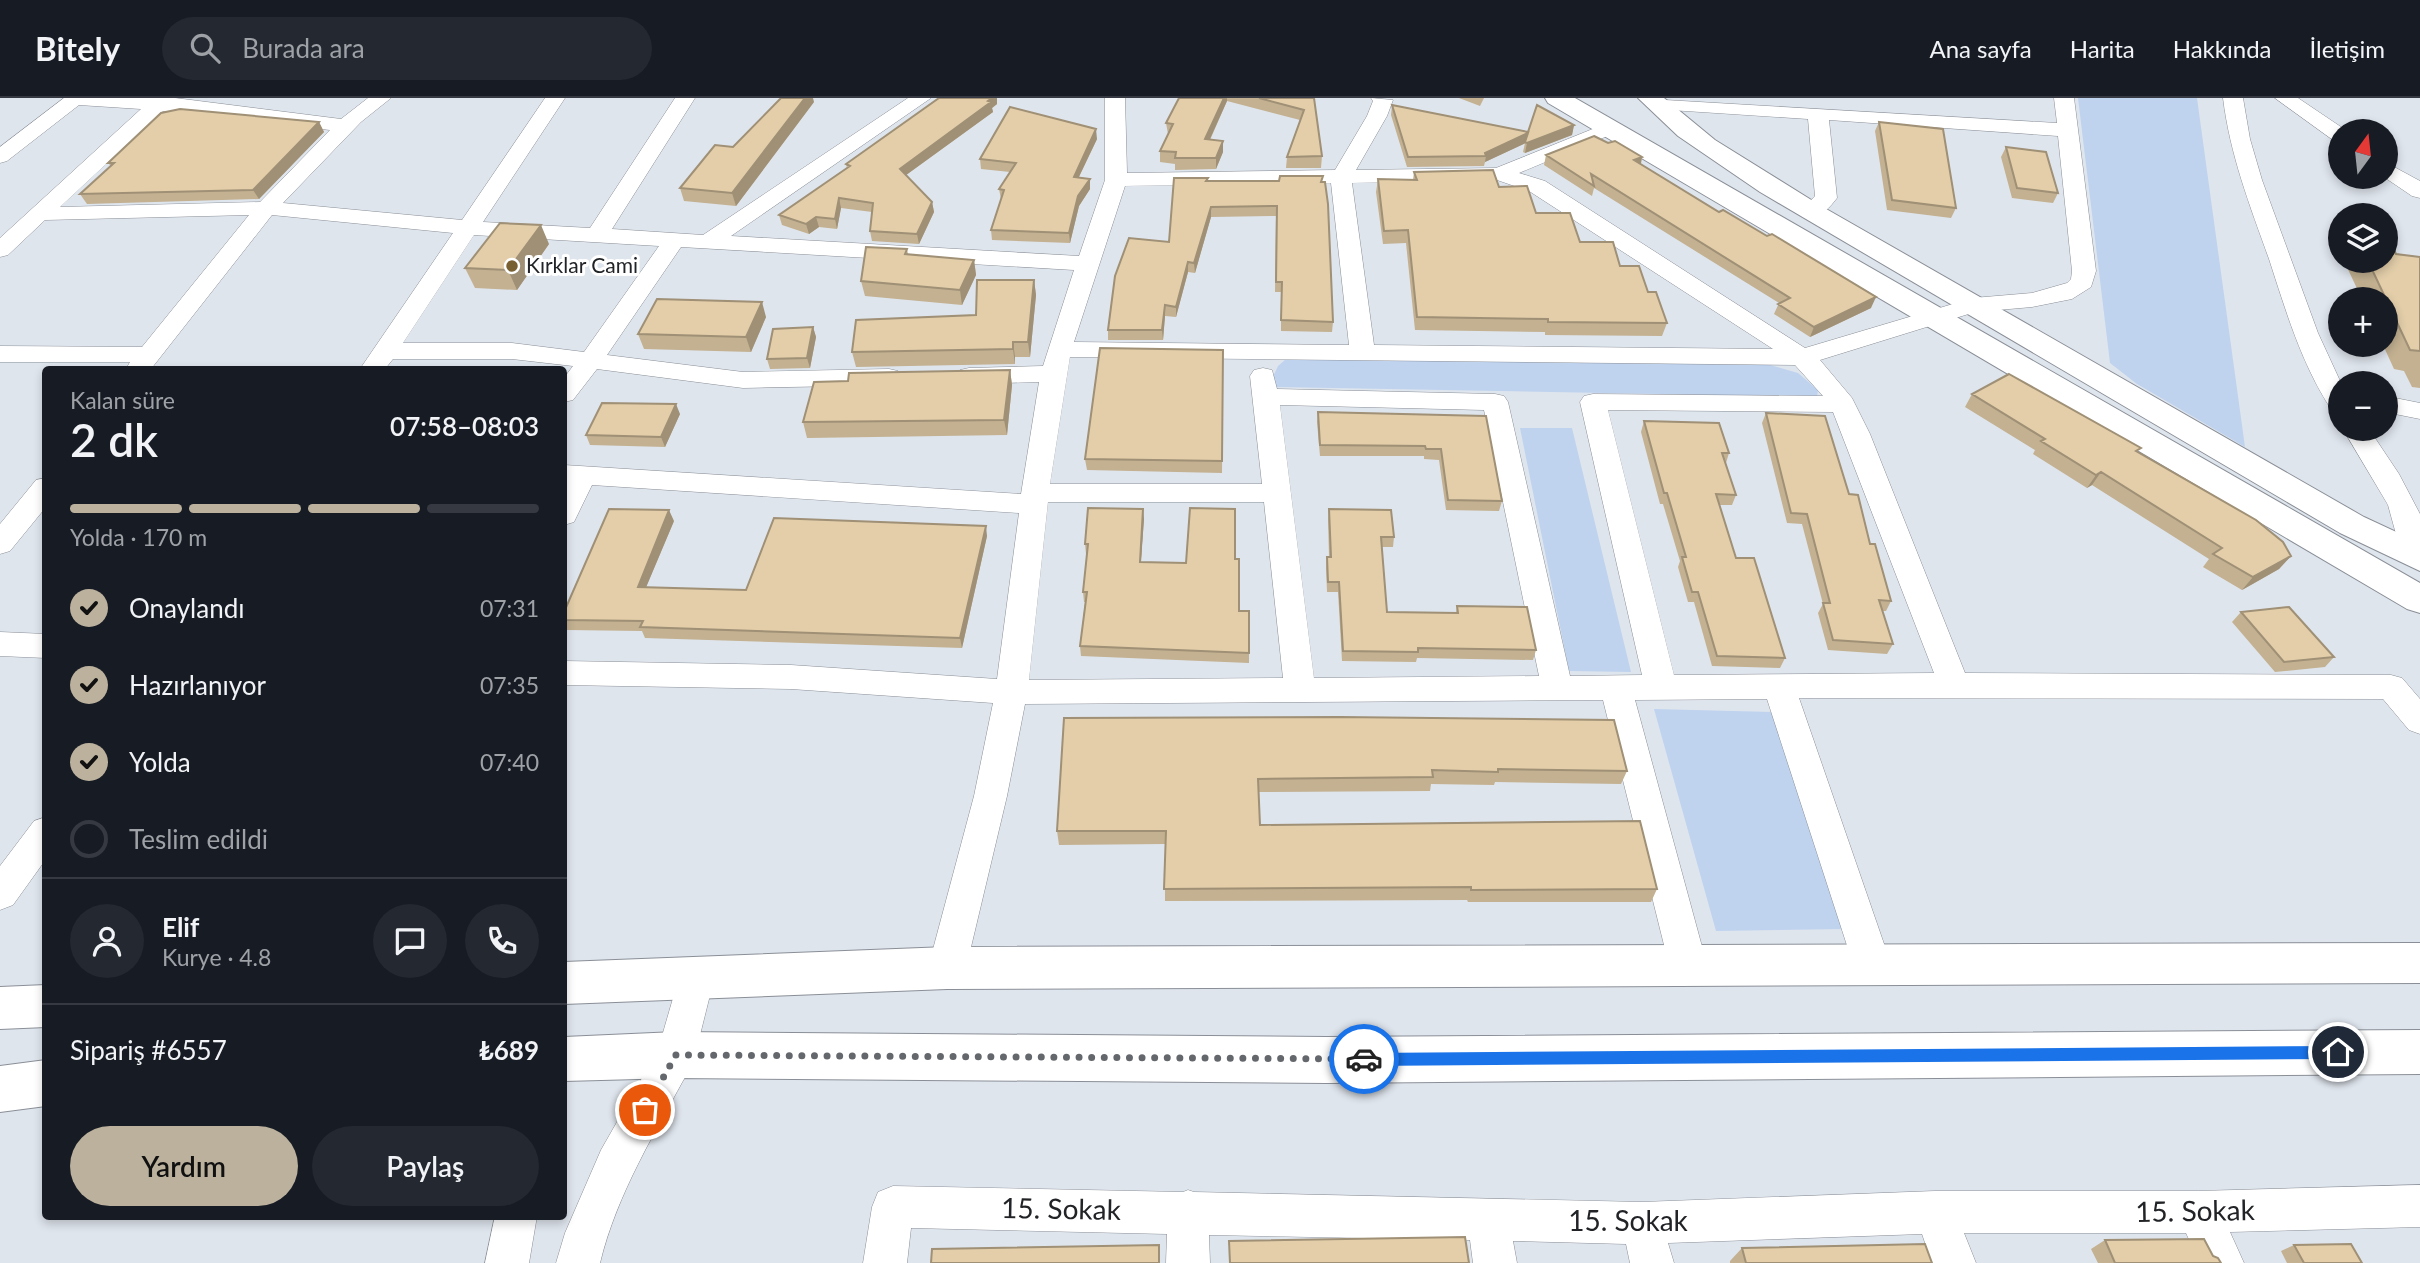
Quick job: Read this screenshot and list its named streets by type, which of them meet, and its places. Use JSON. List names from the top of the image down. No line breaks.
{"streets":{"street":["15. Sokak"]},"places":["Kırklar Cami"],"north":"top","page":{"header":"Bitely","search":"Burada ara","nav":["Ana sayfa","Harita","Hakkında","İletişim"],"map_buttons":["+","−"],"heading":["2 dk","Kalan süre","07:58–08:03"],"panel":["Elif","Kurye · 4.8","Sipariş #6557","₺689"],"bar":"Yolda · 170 m","list":[["Onaylandı","07:31"],["Hazırlanıyor","07:35"],["Yolda","07:40"],"Teslim edildi"],"buttons":["Yardım","Paylaş"]}}
